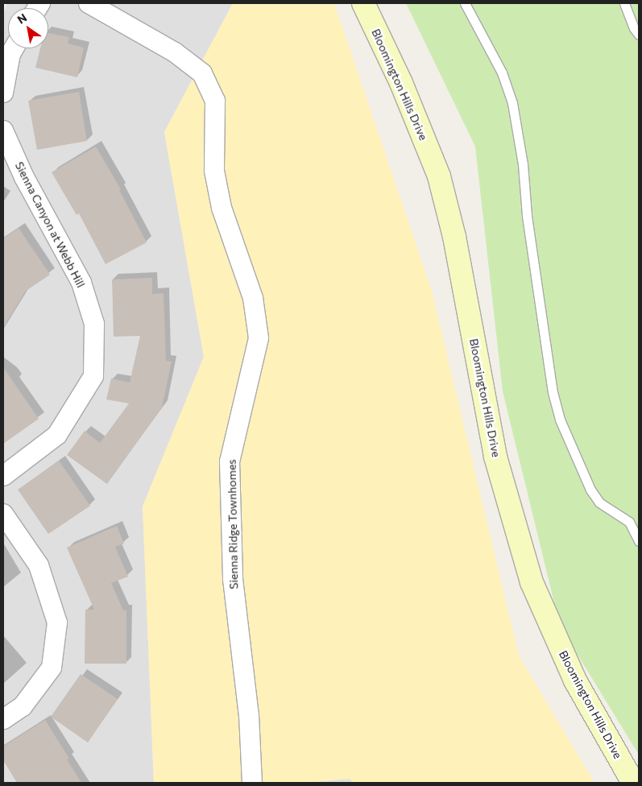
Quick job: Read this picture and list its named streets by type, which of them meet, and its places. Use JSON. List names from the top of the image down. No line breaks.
{"streets":{"street":["Bloomington Hills Drive","Sienna Canyon at Webb Hill","Sienna Ridge Townhomes"]},"north":"top left"}
